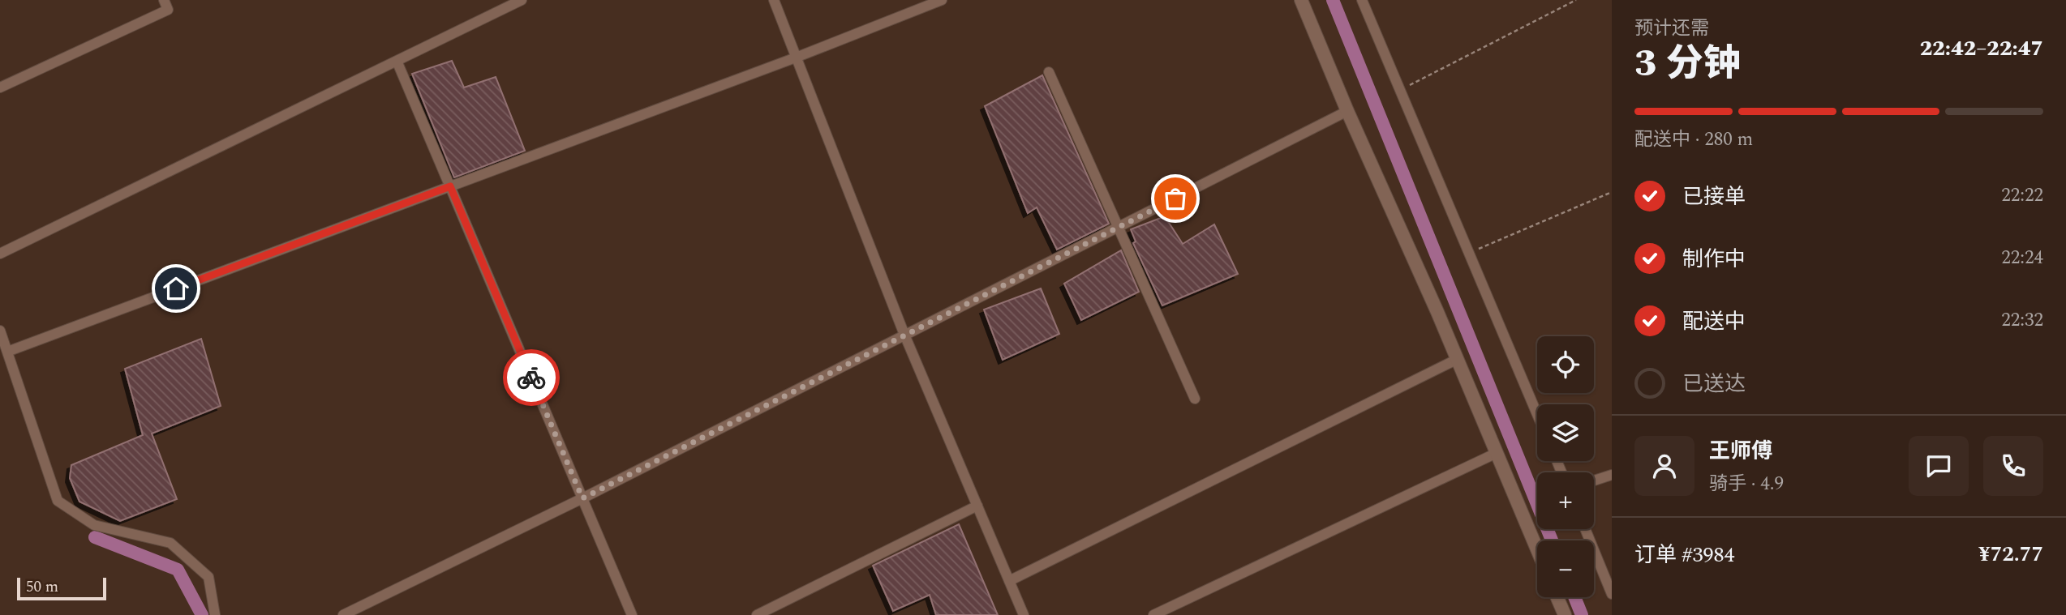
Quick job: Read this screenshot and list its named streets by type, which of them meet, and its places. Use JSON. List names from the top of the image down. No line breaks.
{"scale_bar":"50 m","page":{"heading":["3 分钟","预计还需","22:42–22:47"],"panel":["王师傅","骑手 · 4.9","订单 #3984","¥72.77"],"bar":"配送中 · 280 m","list":[["已接单","22:22"],["制作中","22:24"],["配送中","22:32"],"已送达"],"map_buttons":["+","−"],"scale":"50 m"}}
